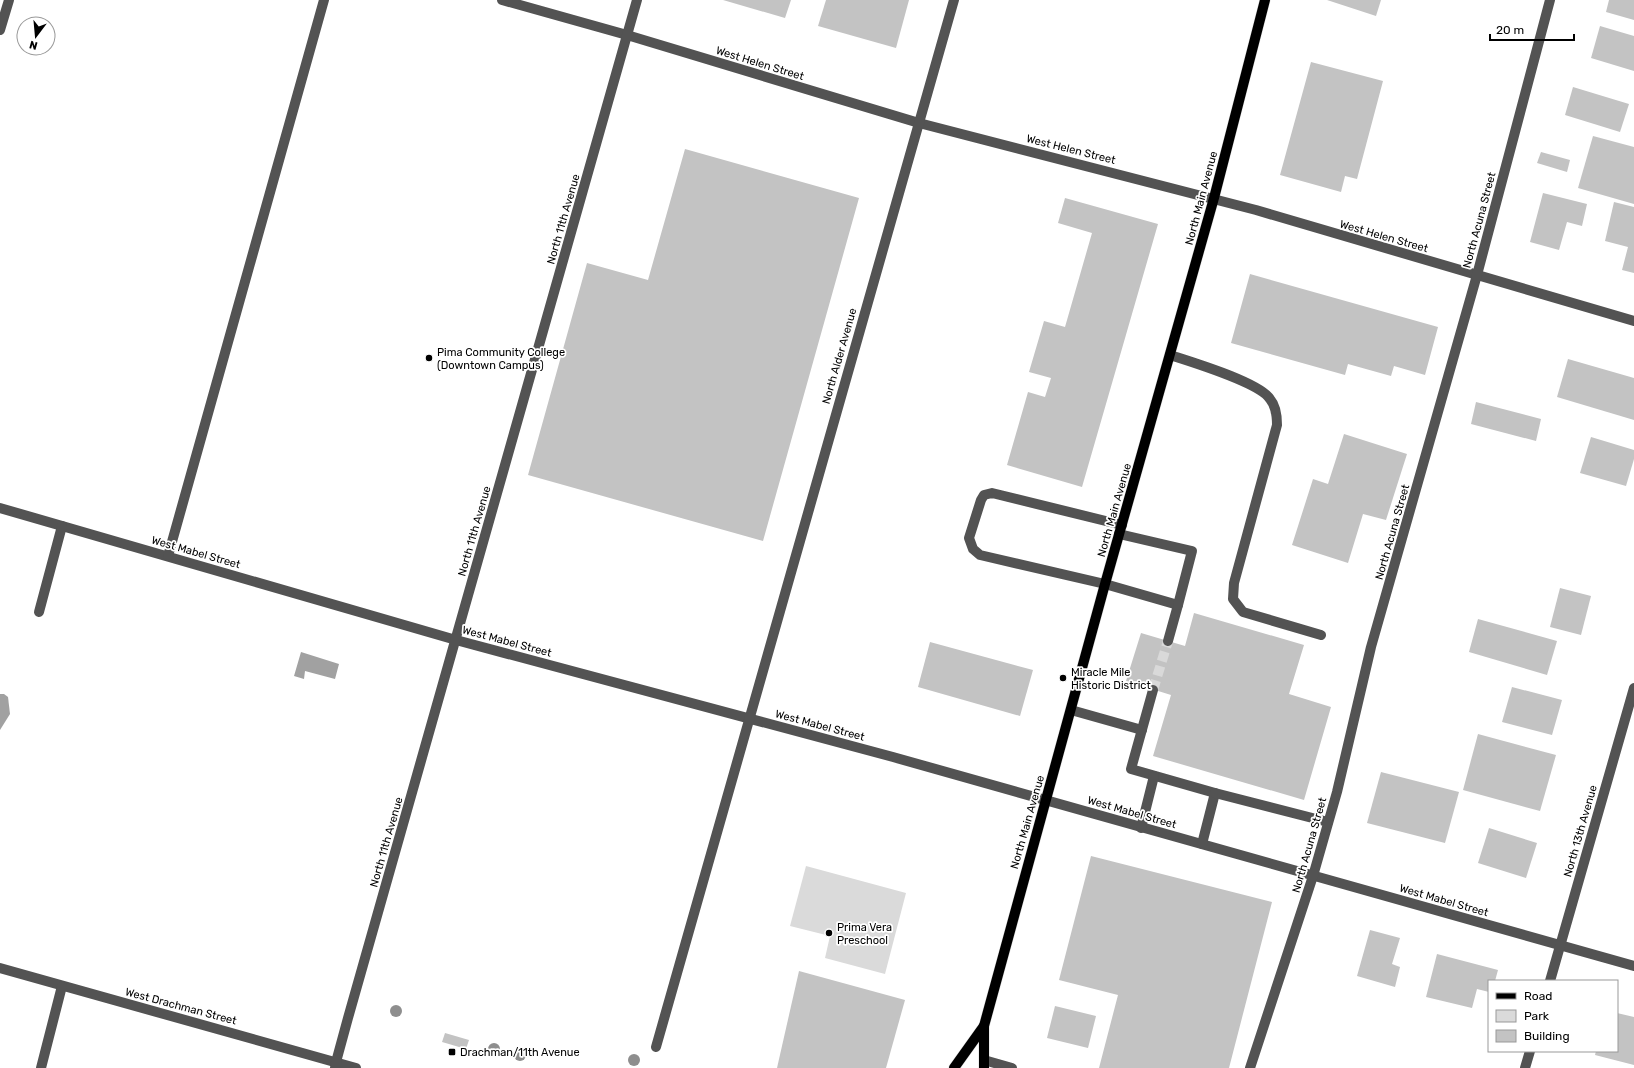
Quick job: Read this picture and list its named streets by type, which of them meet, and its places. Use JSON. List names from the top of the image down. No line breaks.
{"streets":{"main road":["North Main Avenue"],"street":["West Helen Street","North 11th Avenue","North Acuna Street","North Alder Avenue","West Mabel Street","North 13th Avenue","West Drachman Street"]},"crossings":[["West Helen Street","North Main Avenue"],["West Helen Street","North 11th Avenue"],["West Helen Street","North Acuna Street"],["West Helen Street","North Alder Avenue"],["North Main Avenue","West Mabel Street"],["North 11th Avenue","West Mabel Street"],["North 11th Avenue","West Drachman Street"],["North Acuna Street","West Mabel Street"],["North Alder Avenue","West Mabel Street"],["West Mabel Street","North 13th Avenue"]],"places":{"other":["Pima Community College (Downtown Campus)","Miracle Mile Historic District","Prima Vera Preschool"],"transit":["Drachman/11th Avenue"]},"legend":["Road","Park","Building"],"scale_bar":"20 m","north":"bottom"}
